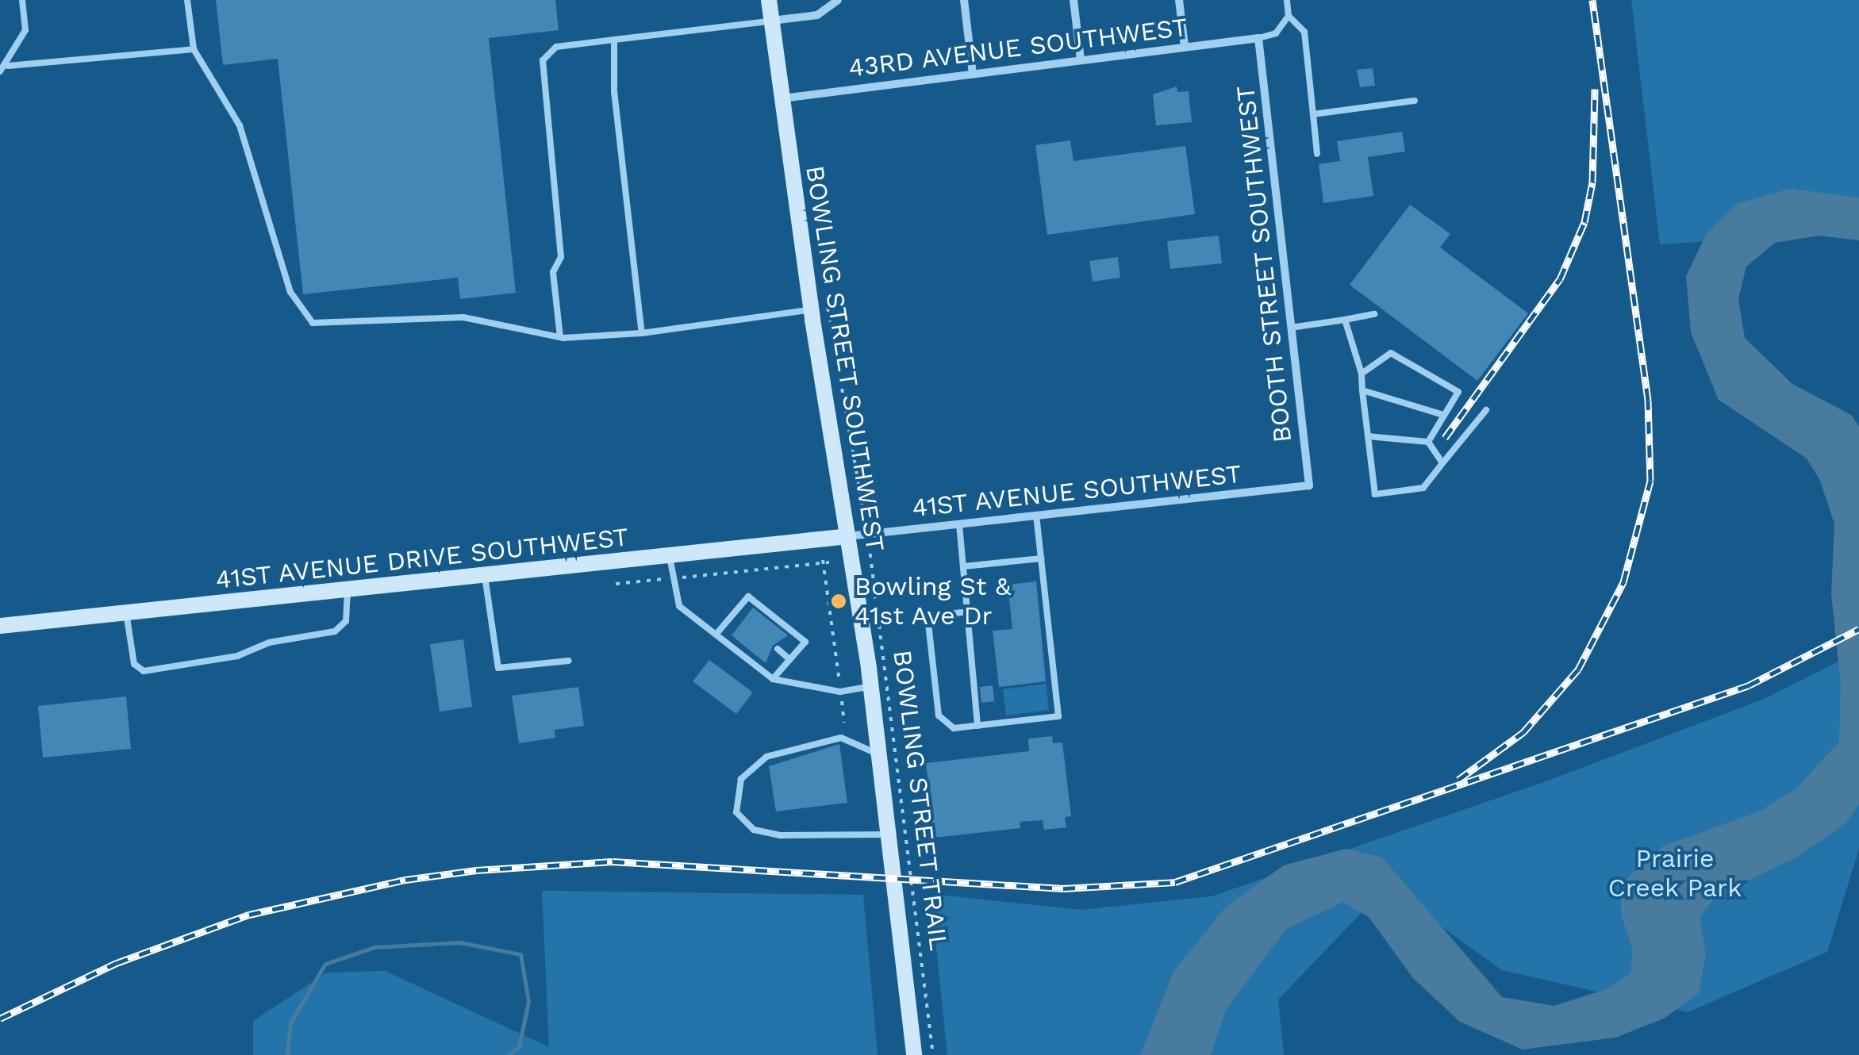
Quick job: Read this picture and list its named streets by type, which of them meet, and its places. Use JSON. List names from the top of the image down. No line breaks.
{"streets":{"main road":["BOWLING STREET SOUTHWEST","41ST AVENUE DRIVE SOUTHWEST"],"street":["43RD AVENUE SOUTHWEST","BOOTH STREET SOUTHWEST","41ST AVENUE SOUTHWEST"],"path":["BOWLING STREET TRAIL"]},"crossings":[["43RD AVENUE SOUTHWEST","BOOTH STREET SOUTHWEST"],["43RD AVENUE SOUTHWEST","BOWLING STREET SOUTHWEST"],["BOOTH STREET SOUTHWEST","41ST AVENUE SOUTHWEST"],["BOWLING STREET SOUTHWEST","41ST AVENUE SOUTHWEST"],["BOWLING STREET SOUTHWEST","41ST AVENUE DRIVE SOUTHWEST"],["41ST AVENUE SOUTHWEST","41ST AVENUE DRIVE SOUTHWEST"]],"parks":["Prairie Creek Park"],"places":["Bowling St & 41st Ave Dr"]}
